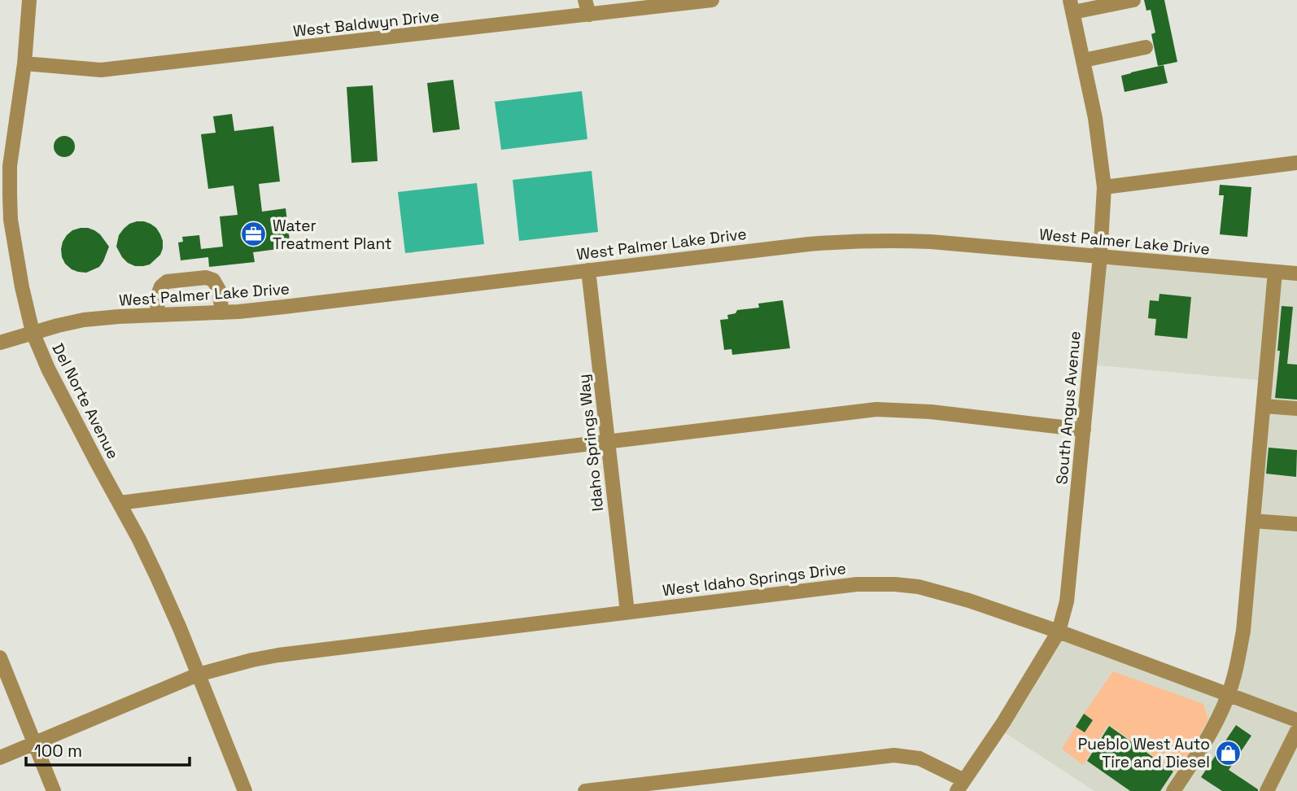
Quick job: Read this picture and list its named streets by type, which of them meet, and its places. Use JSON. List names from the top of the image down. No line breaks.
{"streets":{"street":["West Baldwyn Drive","West Palmer Lake Drive","Del Norte Avenue","South Angus Avenue","Idaho Springs Way","West Idaho Springs Drive"]},"crossings":[["West Baldwyn Drive","Del Norte Avenue"],["West Palmer Lake Drive","Del Norte Avenue"],["West Palmer Lake Drive","South Angus Avenue"],["West Palmer Lake Drive","Idaho Springs Way"],["Del Norte Avenue","West Idaho Springs Drive"],["South Angus Avenue","West Idaho Springs Drive"],["Idaho Springs Way","West Idaho Springs Drive"]],"places":{"office":["Water Treatment Plant"],"shop":["Pueblo West Auto Tire and Diesel"]},"scale_bar":"100 m"}
